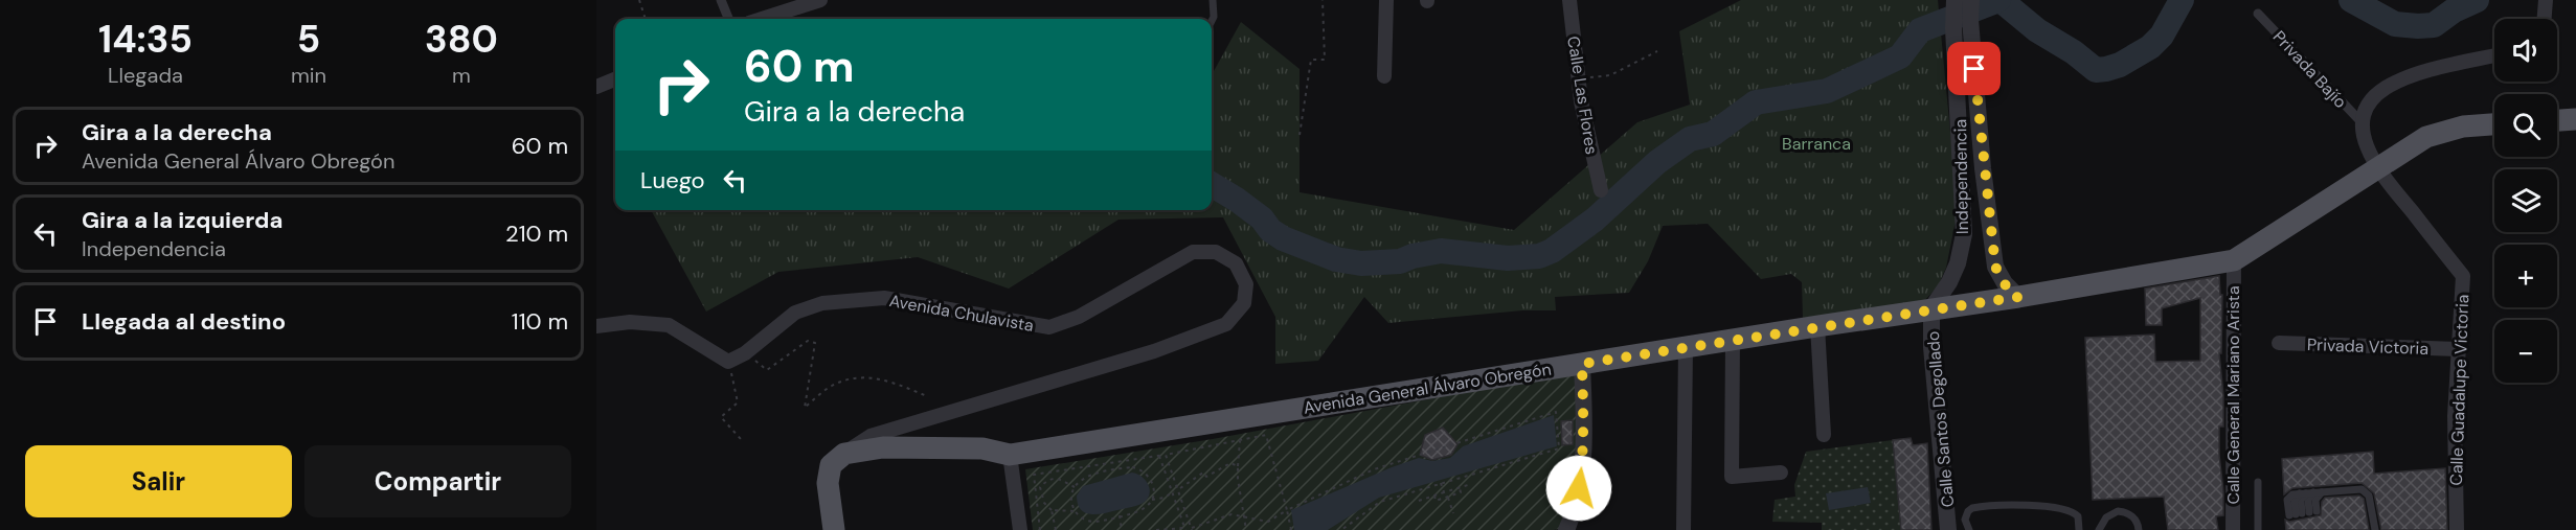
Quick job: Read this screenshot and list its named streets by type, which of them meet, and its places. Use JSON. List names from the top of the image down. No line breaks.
{"streets":{"main road":["Avenida General Álvaro Obregón"],"street":["Privada Bajío","Calle Las Flores","Independencia","Avenida Chulavista","Privada Victoria","Calle Guadalupe Victoria","Calle General Mariano Arista","Calle Santos Degollado"]},"crossings":[["Privada Bajío","Calle Guadalupe Victoria"],["Independencia","Avenida General Álvaro Obregón"],["Independencia","Calle Santos Degollado"],["Avenida Chulavista","Avenida General Álvaro Obregón"],["Privada Victoria","Calle Guadalupe Victoria"],["Avenida General Álvaro Obregón","Calle Guadalupe Victoria"],["Avenida General Álvaro Obregón","Calle General Mariano Arista"],["Avenida General Álvaro Obregón","Calle Santos Degollado"]],"parks":["Barranca"],"page":{"eta":["14:35","Llegada","5","min","380","m"],"map_buttons":["+","−"],"turn":["60 m","Gira a la derecha"],"list":[{"name":"Gira a la derecha","note":"Avenida General Álvaro Obregón","value":"60 m"},{"name":"Gira a la izquierda","note":"Independencia","value":"210 m"},{"name":"Llegada al destino","value":"110 m"}],"then":"Luego","buttons":["Salir","Compartir"]}}
